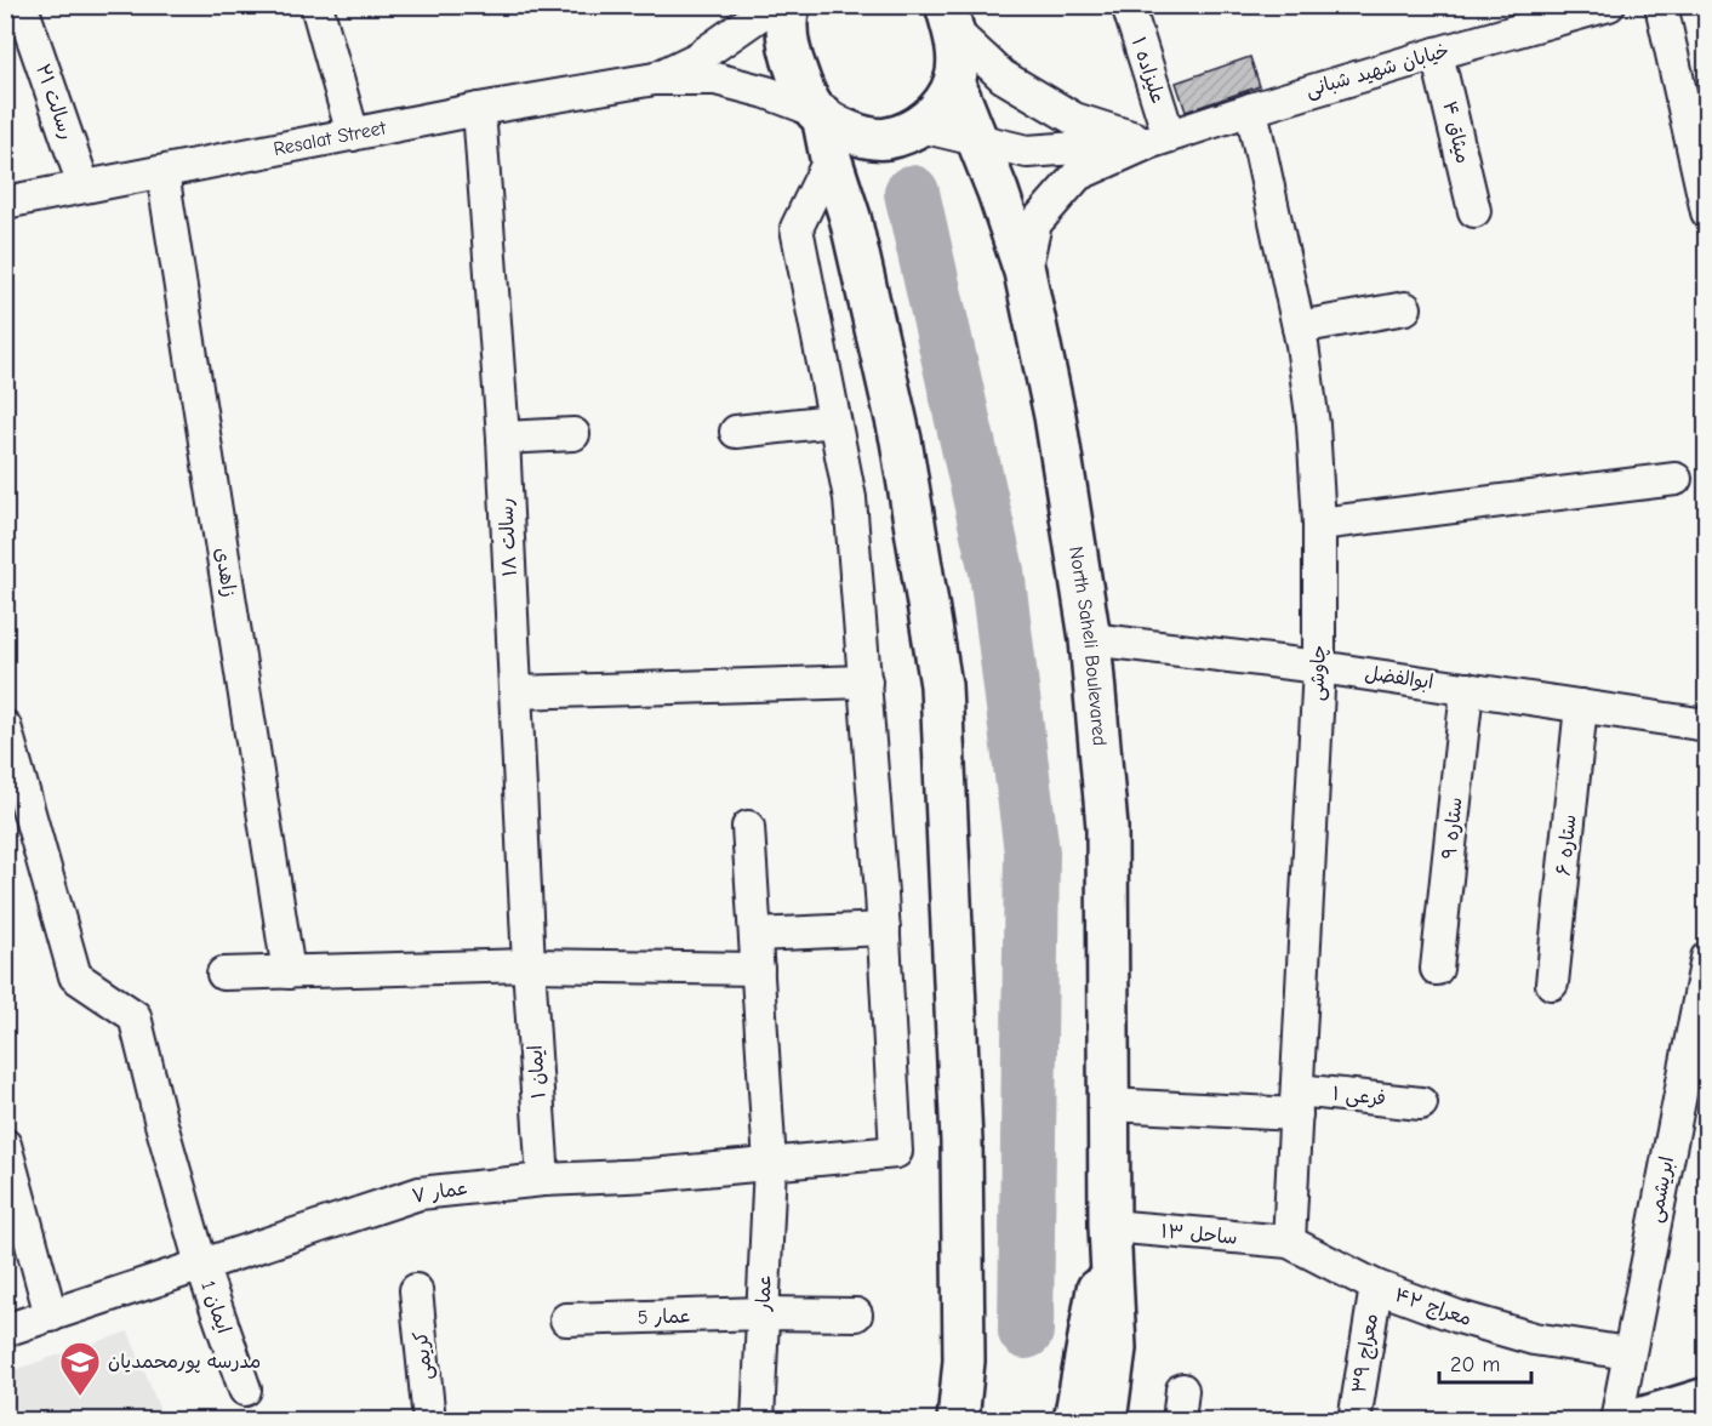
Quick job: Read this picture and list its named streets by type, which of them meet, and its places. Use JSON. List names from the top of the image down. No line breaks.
{"streets":{"main road":["North Saheli Boulevared"],"street":["علیزاده ۱","خیابان شهید شبانی","رسالت ۲۱","میثاق ۴","Resalat Street","رسالت ۱۸","زاهدی","چاوشی","ابوالفضل","ستاره ۹","ستاره ۶","ایمان ۱","فرعی ۱","ابریشمی","عمار ۷","ساحل ۱۳","عمار","ایمان 1","معراج ۴۲","عمار 5","معراج ۳۹","کریمی"]},"crossings":[["علیزاده ۱","خیابان شهید شبانی"],["خیابان شهید شبانی","میثاق ۴"],["خیابان شهید شبانی","North Saheli Boulevared"],["خیابان شهید شبانی","چاوشی"],["رسالت ۲۱","Resalat Street"],["Resalat Street","رسالت ۱۸"],["Resalat Street","زاهدی"],["رسالت ۱۸","ایمان ۱"],["North Saheli Boulevared","ابوالفضل"],["North Saheli Boulevared","فرعی ۱"],["North Saheli Boulevared","ساحل ۱۳"],["چاوشی","ابوالفضل"],["چاوشی","فرعی ۱"],["چاوشی","ساحل ۱۳"],["چاوشی","معراج ۴۲"],["ابوالفضل","ستاره ۹"],["ابوالفضل","ستاره ۶"],["ایمان ۱","عمار ۷"],["ابریشمی","معراج ۴۲"],["عمار ۷","عمار"],["عمار ۷","ایمان 1"],["ساحل ۱۳","معراج ۴۲"],["عمار","عمار 5"],["معراج ۴۲","معراج ۳۹"]],"places":{"school or university":["مدرسه پورمحمدیان"]},"scale_bar":"20 m"}
